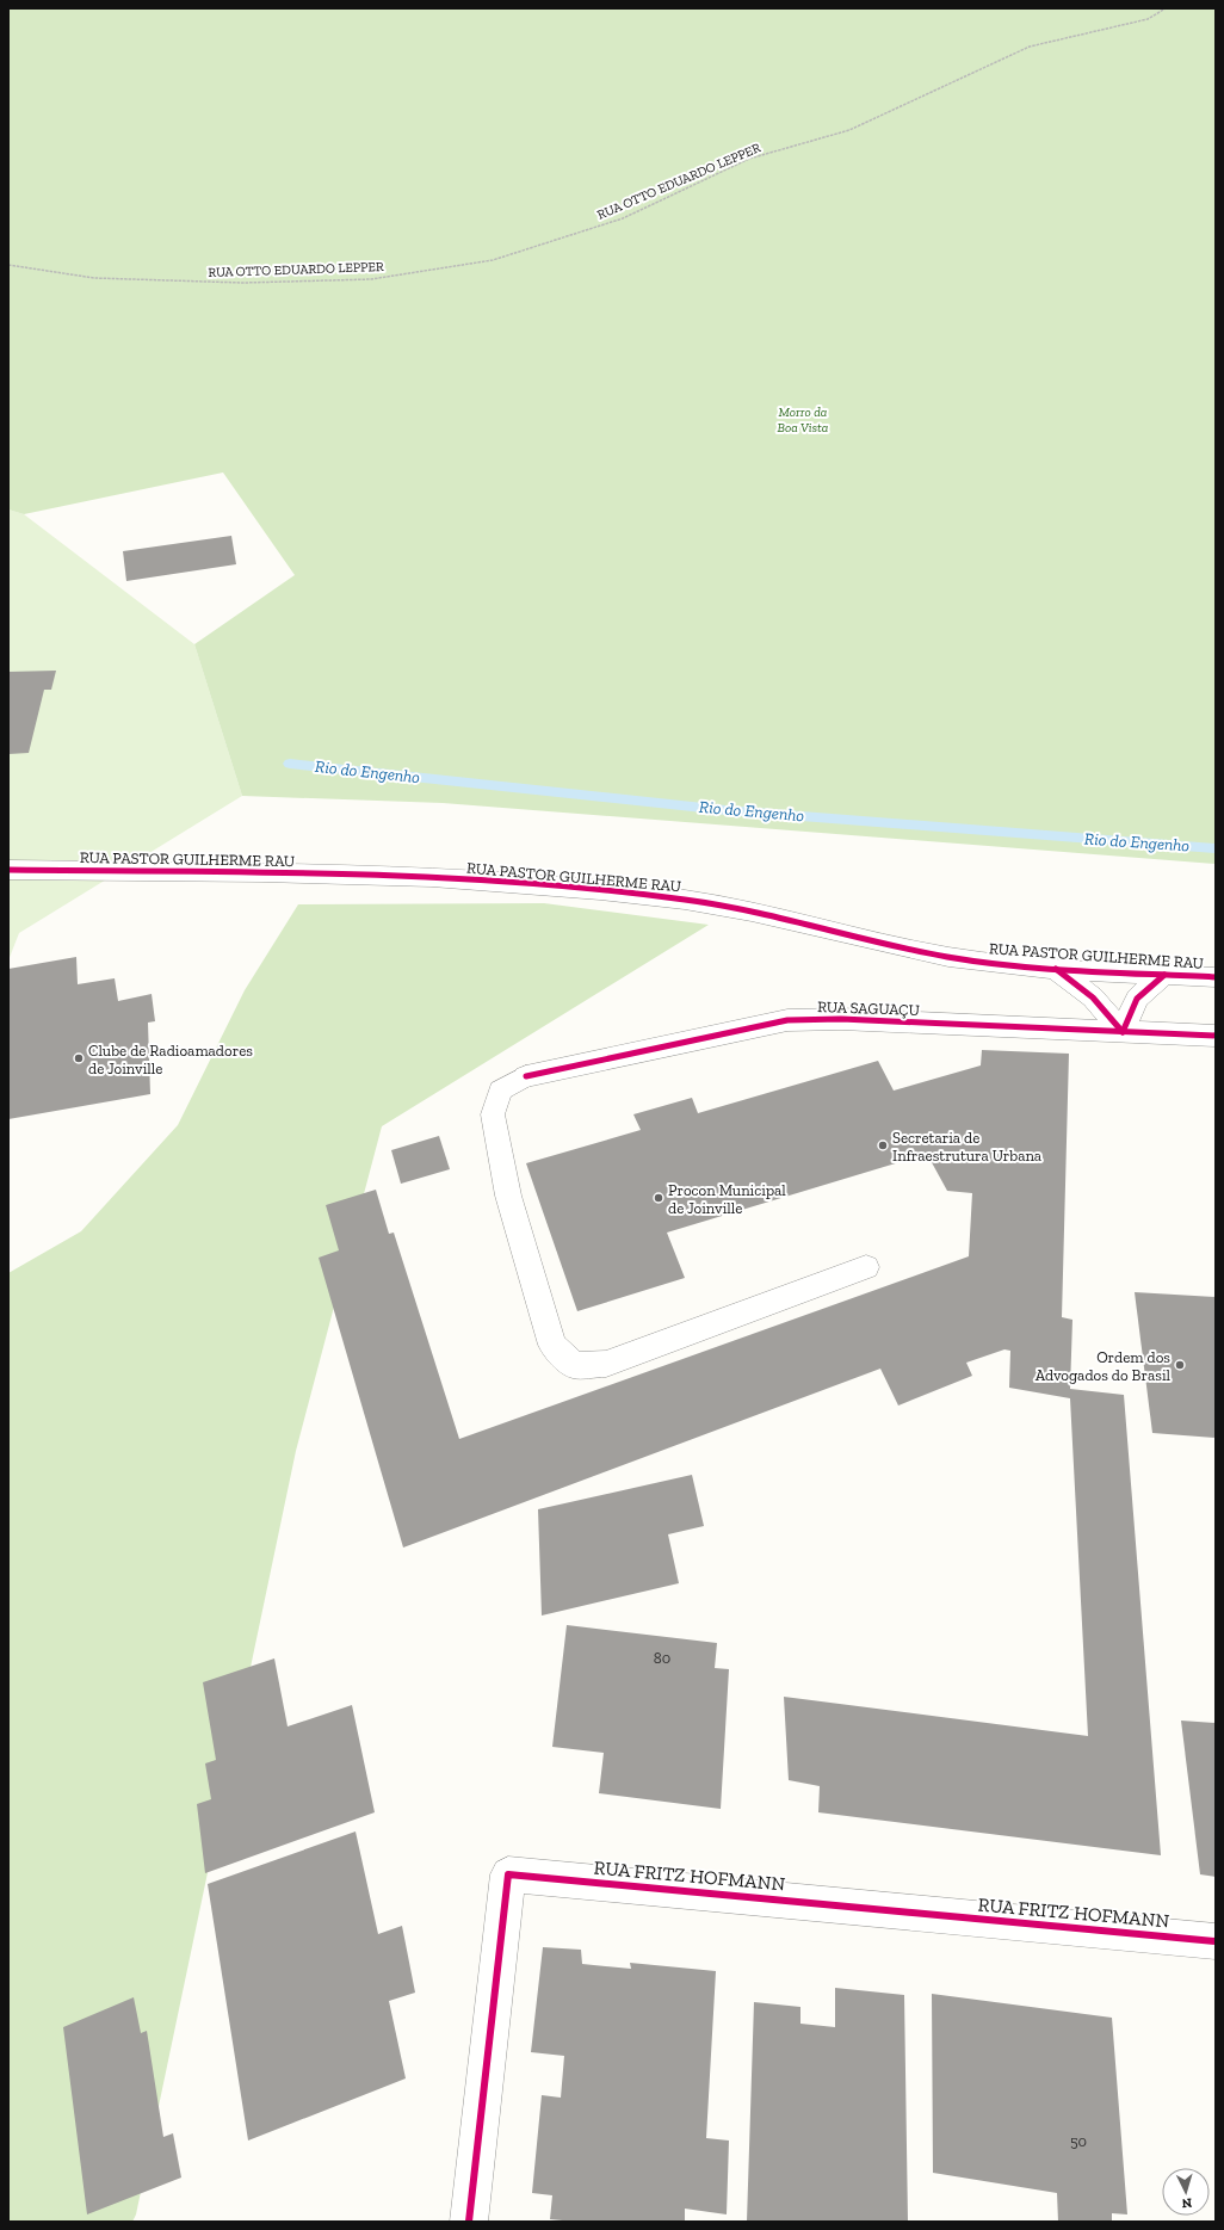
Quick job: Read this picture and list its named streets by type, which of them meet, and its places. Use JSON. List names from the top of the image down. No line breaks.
{"streets":{"street":["RUA PASTOR GUILHERME RAU","RUA SAGUAÇU","RUA FRITZ HOFMANN"],"path":["RUA OTTO EDUARDO LEPPER"]},"water":["Rio do Engenho"],"parks":["Morro da Boa Vista"],"places":["Clube de Radioamadores de Joinville","Secretaria de Infraestrutura Urbana","Procon Municipal de Joinville","Ordem dos Advogados do Brasil"],"house_numbers":["80","50"],"north":"bottom"}
